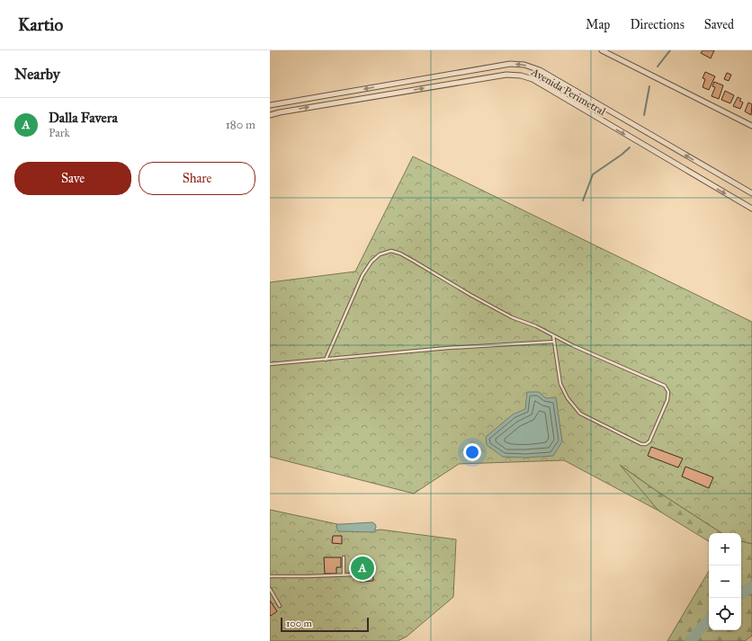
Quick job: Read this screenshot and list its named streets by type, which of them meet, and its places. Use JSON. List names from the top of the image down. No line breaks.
{"streets":{"street":["Avenida Perimetral"]},"scale_bar":"100 m","page":{"header":"Kartio","nav":["Map","Directions","Saved"],"heading":"Nearby","list":[{"mark":"A","name":"Dalla Favera","note":"Park","value":"180 m"}],"buttons":["Save","Share"],"map_buttons":["+","−"],"pins":"A","scale":"100 m"}}
